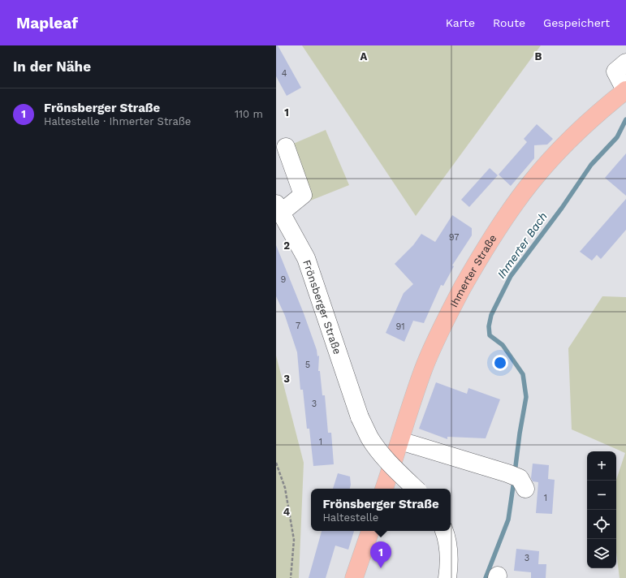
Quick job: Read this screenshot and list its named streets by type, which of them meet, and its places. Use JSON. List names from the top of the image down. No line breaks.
{"streets":{"main road":["Ihmerter Straße"],"street":["Frönsberger Straße"]},"water":["Ihmerter Bach"],"house_numbers":["4","97","9","7","91","5","3","1","1","3"],"page":{"header":"Mapleaf","nav":["Karte","Route","Gespeichert"],"heading":"In der Nähe","list":[{"mark":"1","name":"Frönsberger Straße","note":"Haltestelle · Ihmerter Straße","value":"110 m"}],"map_buttons":["+","−"],"popup":["Frönsberger Straße","Haltestelle"],"pins":"1"},"grid":{"columns":["A","B"],"rows":["1","2","3","4"]}}
